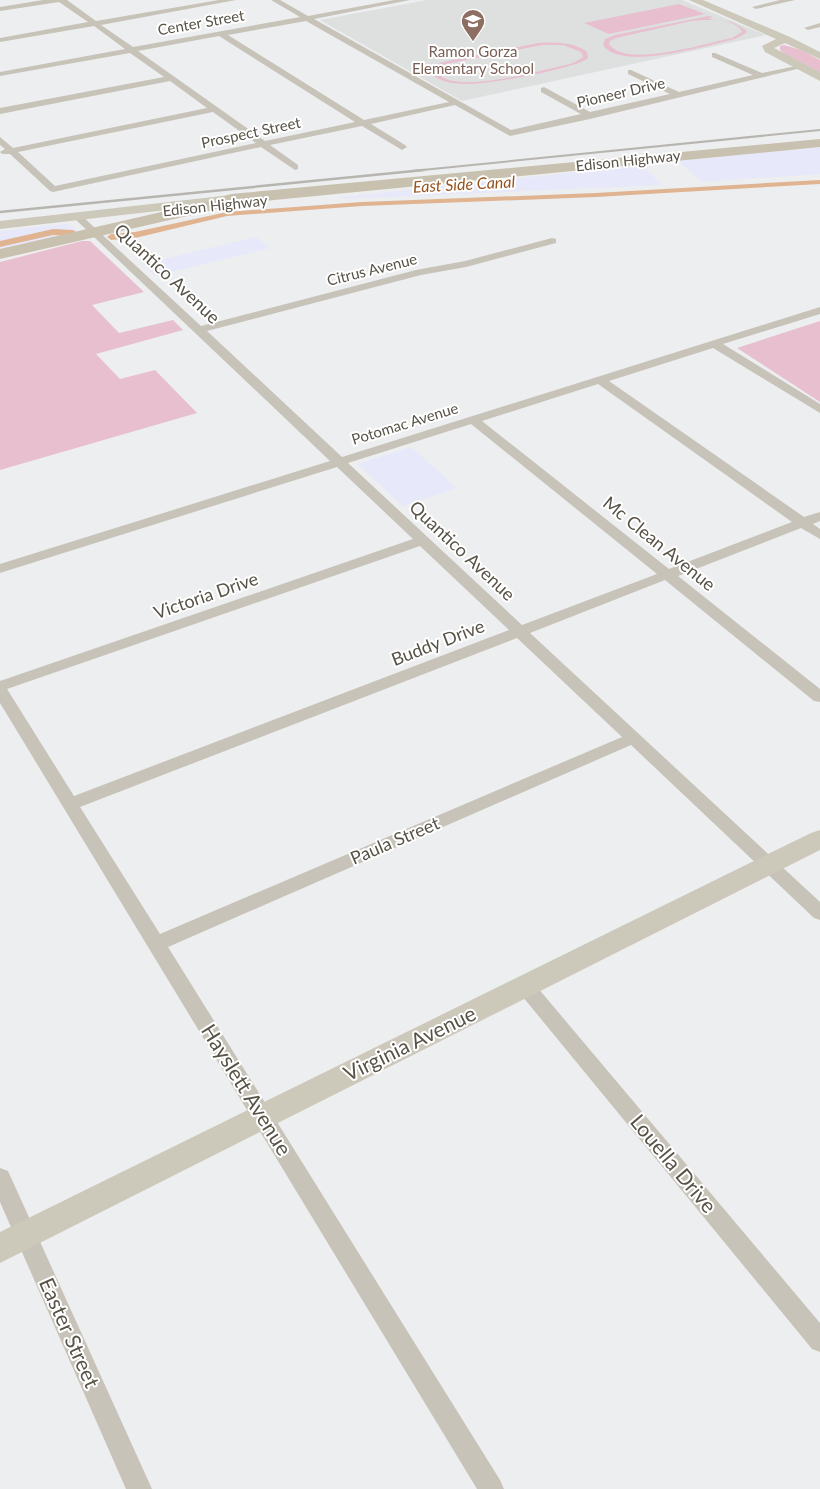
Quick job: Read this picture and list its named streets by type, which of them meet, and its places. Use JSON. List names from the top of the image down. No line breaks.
{"streets":{"main road":["Edison Highway","Virginia Avenue"],"street":["Center Street","Pioneer Drive","Prospect Street","Citrus Avenue","Quantico Avenue","Potomac Avenue","Mc Clean Avenue","Victoria Drive","Buddy Drive","Paula Street","Hayslett Avenue","Louella Drive","Easter Street"]},"crossings":[["Center Street","Pioneer Drive"],["Pioneer Drive","Prospect Street"],["Edison Highway","Quantico Avenue"],["Citrus Avenue","Quantico Avenue"],["Quantico Avenue","Potomac Avenue"],["Quantico Avenue","Victoria Drive"],["Quantico Avenue","Buddy Drive"],["Quantico Avenue","Paula Street"],["Quantico Avenue","Virginia Avenue"],["Potomac Avenue","Mc Clean Avenue"],["Mc Clean Avenue","Buddy Drive"],["Buddy Drive","Hayslett Avenue"],["Paula Street","Hayslett Avenue"],["Virginia Avenue","Hayslett Avenue"],["Virginia Avenue","Louella Drive"],["Virginia Avenue","Easter Street"]],"water":["East Side Canal"],"places":{"school or university":["Ramon Gorza Elementary School"]}}
